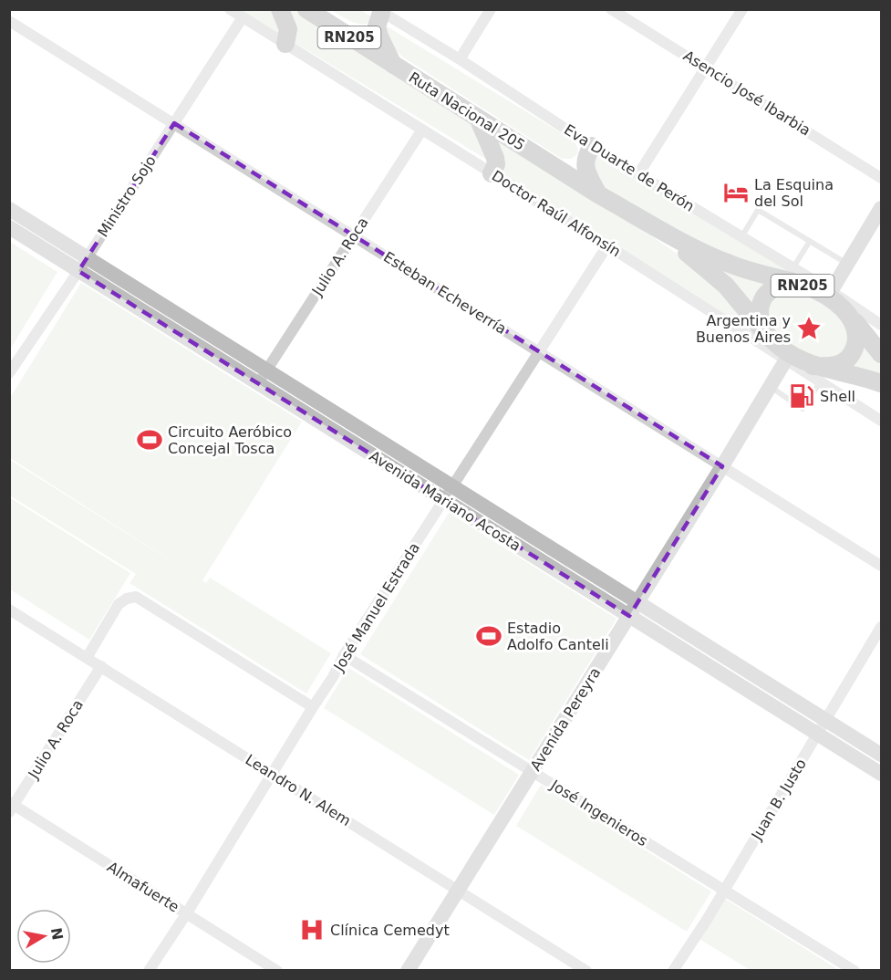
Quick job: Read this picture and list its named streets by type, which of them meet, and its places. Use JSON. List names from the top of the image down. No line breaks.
{"streets":{"main road":["RN205","Ruta Nacional 205","Avenida Mariano Acosta","Avenida Pereyra"],"street":["Asencio José Ibarbia","Eva Duarte de Perón","Ministro Sojo","Doctor Raúl Alfonsín","Julio A. Roca","Esteban Echeverría","José Manuel Estrada","Leandro N. Alem","Juan B. Justo","José Ingenieros","Almafuerte"]},"crossings":[["RN205","Ruta Nacional 205"],["RN205","Eva Duarte de Perón"],["RN205","Doctor Raúl Alfonsín"],["RN205","Avenida Pereyra"],["Ruta Nacional 205","Eva Duarte de Perón"],["Ruta Nacional 205","Doctor Raúl Alfonsín"],["Ruta Nacional 205","Avenida Pereyra"],["Eva Duarte de Perón","Doctor Raúl Alfonsín"],["Eva Duarte de Perón","Avenida Pereyra"],["Ministro Sojo","Doctor Raúl Alfonsín"],["Ministro Sojo","Esteban Echeverría"],["Ministro Sojo","Avenida Mariano Acosta"],["Doctor Raúl Alfonsín","Julio A. Roca"],["Doctor Raúl Alfonsín","José Manuel Estrada"],["Doctor Raúl Alfonsín","Avenida Pereyra"],["Julio A. Roca","Esteban Echeverría"],["Julio A. Roca","Avenida Mariano Acosta"],["Julio A. Roca","Leandro N. Alem"],["Julio A. Roca","Almafuerte"],["Esteban Echeverría","José Manuel Estrada"],["Esteban Echeverría","Avenida Pereyra"],["Avenida Mariano Acosta","José Manuel Estrada"],["Avenida Mariano Acosta","Avenida Pereyra"],["Avenida Mariano Acosta","Juan B. Justo"],["José Manuel Estrada","Leandro N. Alem"],["José Manuel Estrada","José Ingenieros"],["José Manuel Estrada","Almafuerte"],["Avenida Pereyra","Leandro N. Alem"],["Avenida Pereyra","José Ingenieros"],["Juan B. Justo","José Ingenieros"]],"places":{"hotel":["La Esquina del Sol"],"place":["Argentina y Buenos Aires"],"fuel station":["Shell"],"sports":["Circuito Aeróbico Concejal Tosca","Estadio Adolfo Canteli"],"hospital":["Clínica Cemedyt"]},"north":"right"}
